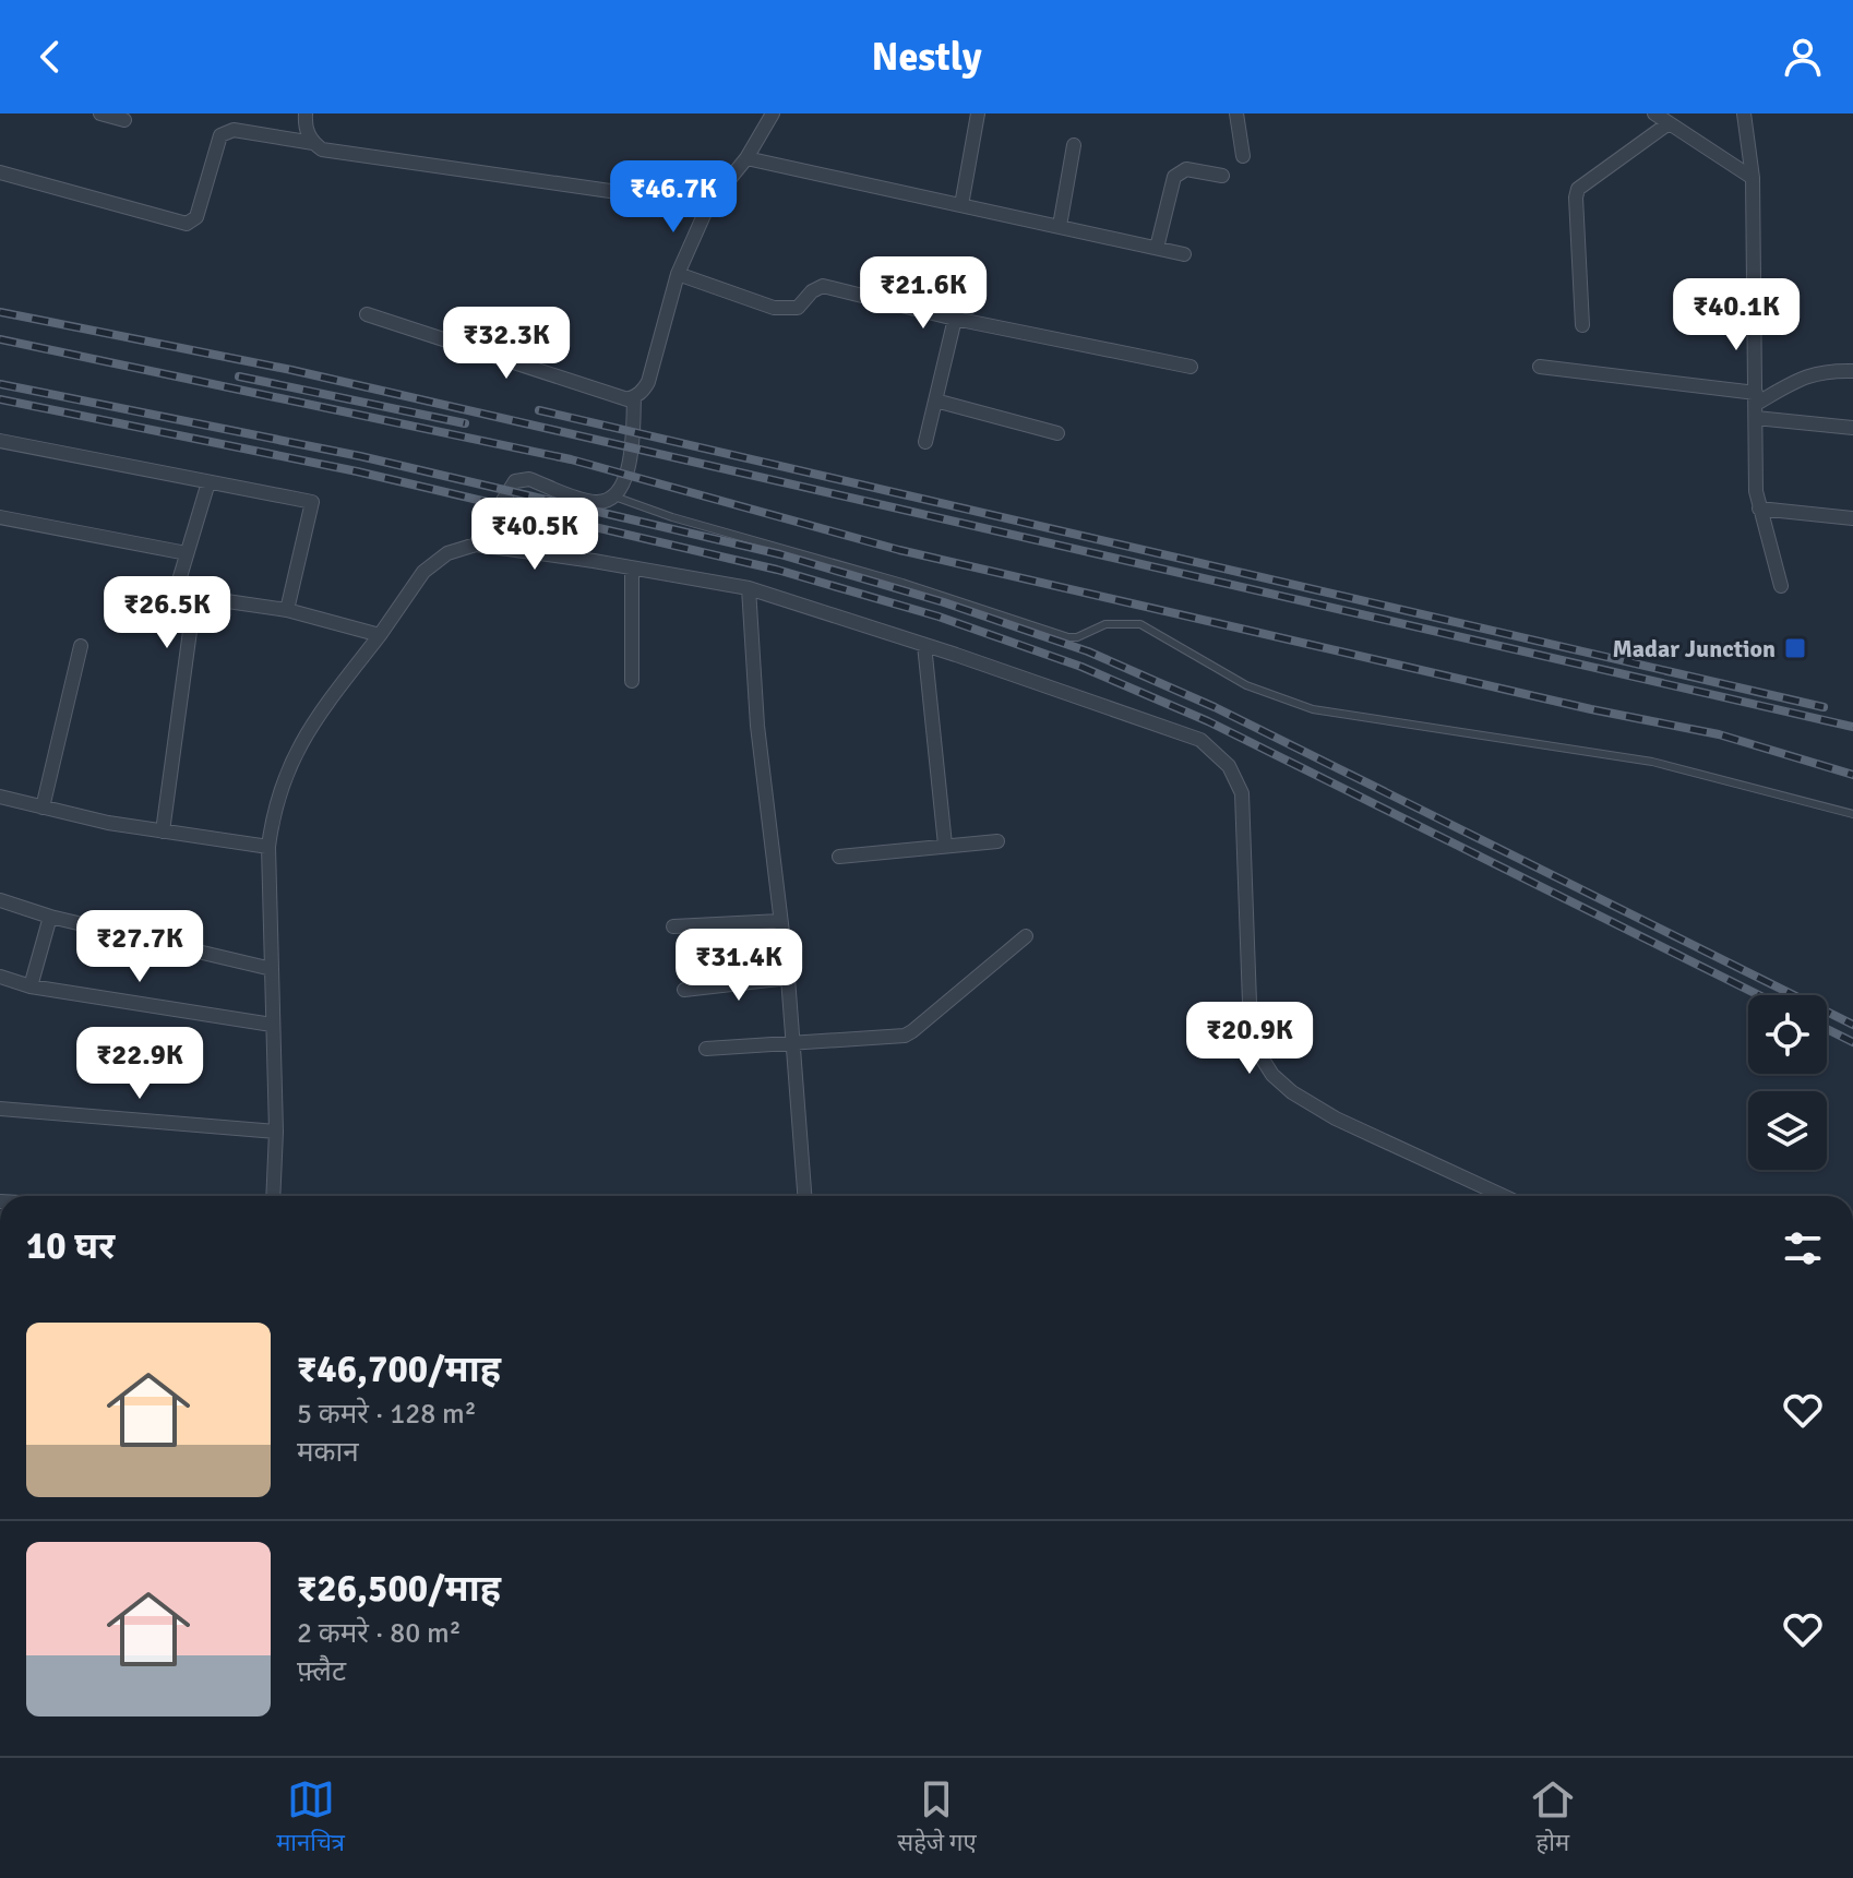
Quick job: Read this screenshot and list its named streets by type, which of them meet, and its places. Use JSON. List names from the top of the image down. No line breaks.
{"places":{"transit":["Madar Junction"]},"page":{"header":"Nestly","price":["₹46.7K","₹21.6K","₹40.1K","₹32.3K","₹40.5K","₹26.5K","₹27.7K","₹31.4K","₹20.9K","₹22.9K"],"heading":"10 घर","list":[{"name":"₹46,700/माह","note":"5 कमरे · 128 m² · मकान"},{"name":"₹26,500/माह","note":"2 कमरे · 80 m² · फ़्लैट"}],"tabs":["मानचित्र","सहेजे गए","होम"]}}
